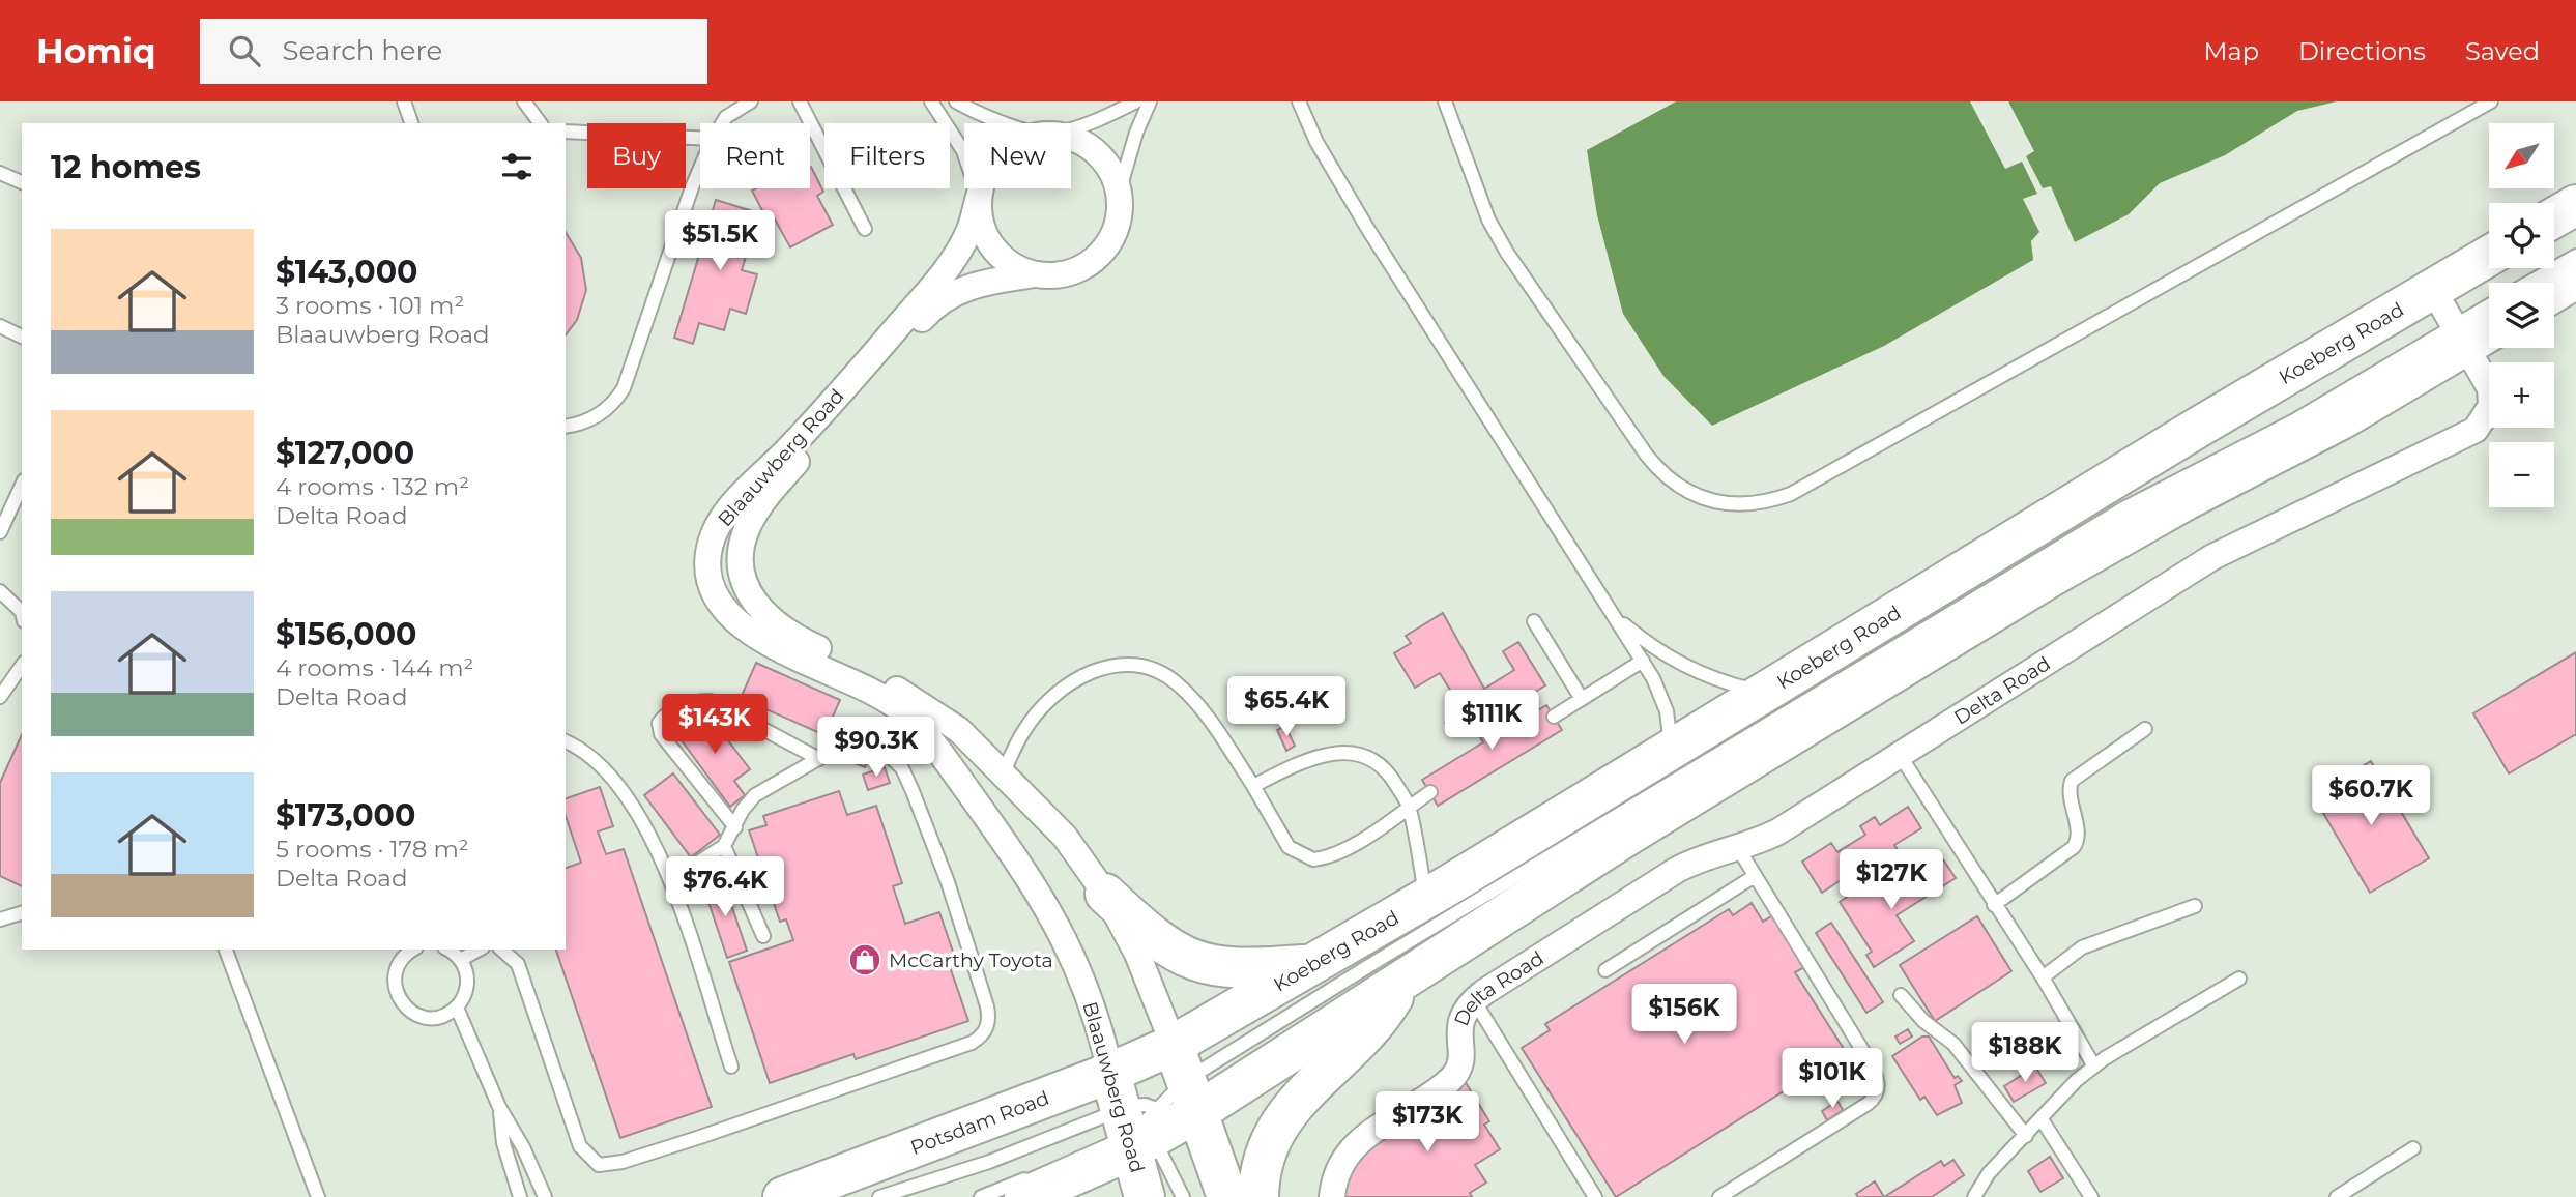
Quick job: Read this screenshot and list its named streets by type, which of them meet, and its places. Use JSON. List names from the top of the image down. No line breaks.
{"streets":{"main road":["Koeberg Road","Blaauwberg Road","Potsdam Road"],"street":["Delta Road"]},"crossings":[["Koeberg Road","Blaauwberg Road"],["Koeberg Road","Delta Road"],["Koeberg Road","Potsdam Road"],["Blaauwberg Road","Potsdam Road"]],"places":{"shop":["McCarthy Toyota"]},"north":"bottom left","page":{"header":"Homiq","search":"Search here","nav":["Map","Directions","Saved"],"map_buttons":["+","−"],"chip":["Buy","Rent","Filters","New"],"heading":"12 homes","price":["$51.5K","$65.4K","$111K","$143K","$90.3K","$60.7K","$127K","$76.4K","$156K","$188K","$101K","$173K"],"list":[{"name":"$143,000","note":"3 rooms · 101 m² · Blaauwberg Road"},{"name":"$127,000","note":"4 rooms · 132 m² · Delta Road"},{"name":"$156,000","note":"4 rooms · 144 m² · Delta Road"},{"name":"$173,000","note":"5 rooms · 178 m² · Delta Road"}]}}
